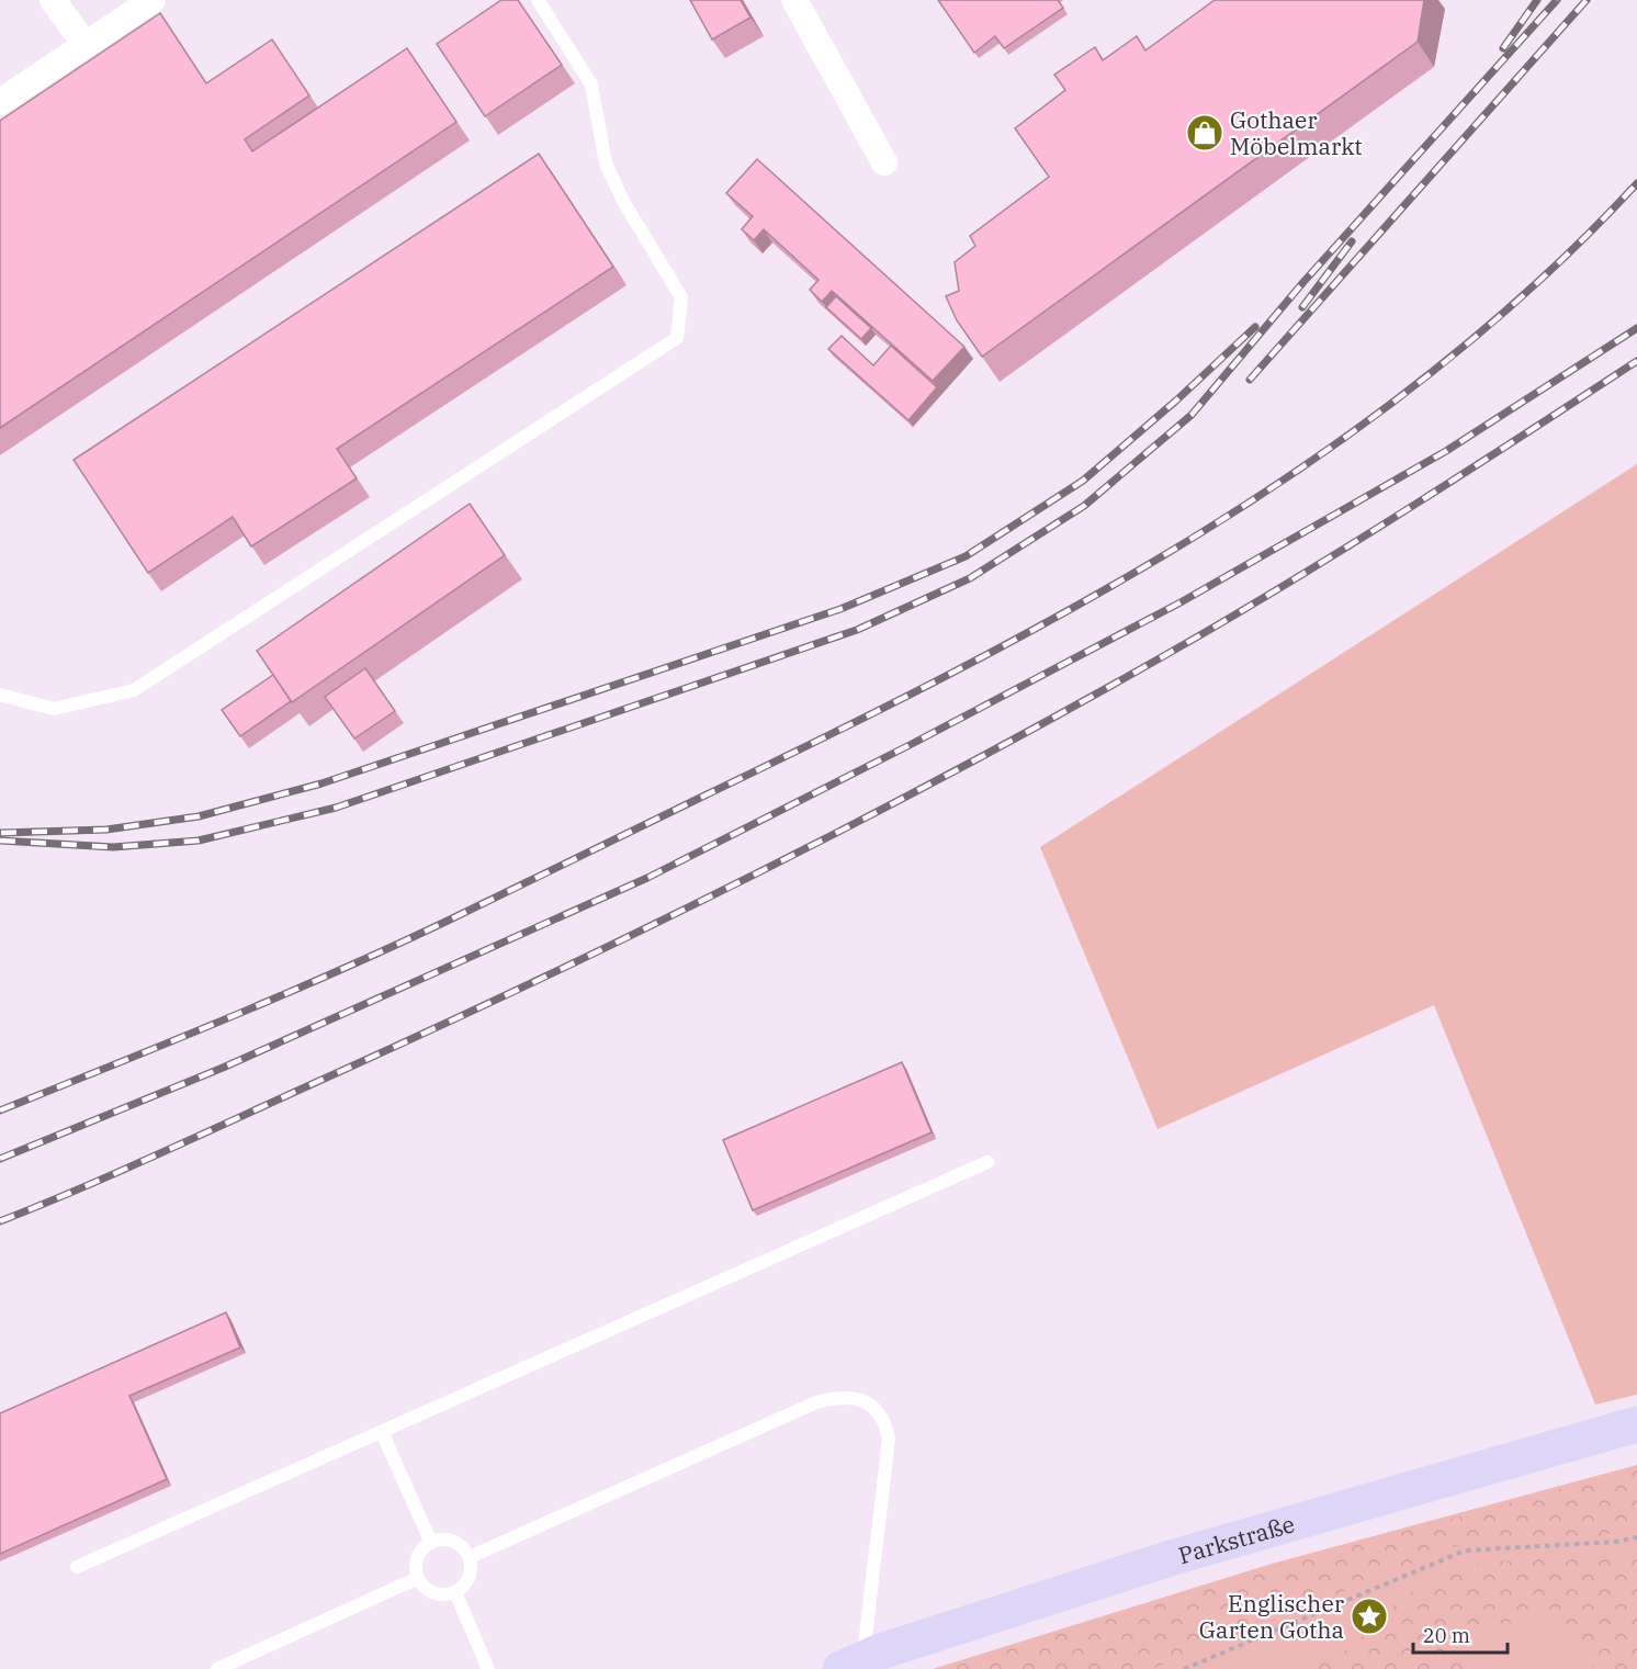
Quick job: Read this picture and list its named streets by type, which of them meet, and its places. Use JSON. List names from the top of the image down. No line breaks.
{"streets":{"street":["Parkstraße"]},"places":{"shop":["Gothaer Möbelmarkt"],"place":["Englischer Garten Gotha"]},"scale_bar":"20 m"}
